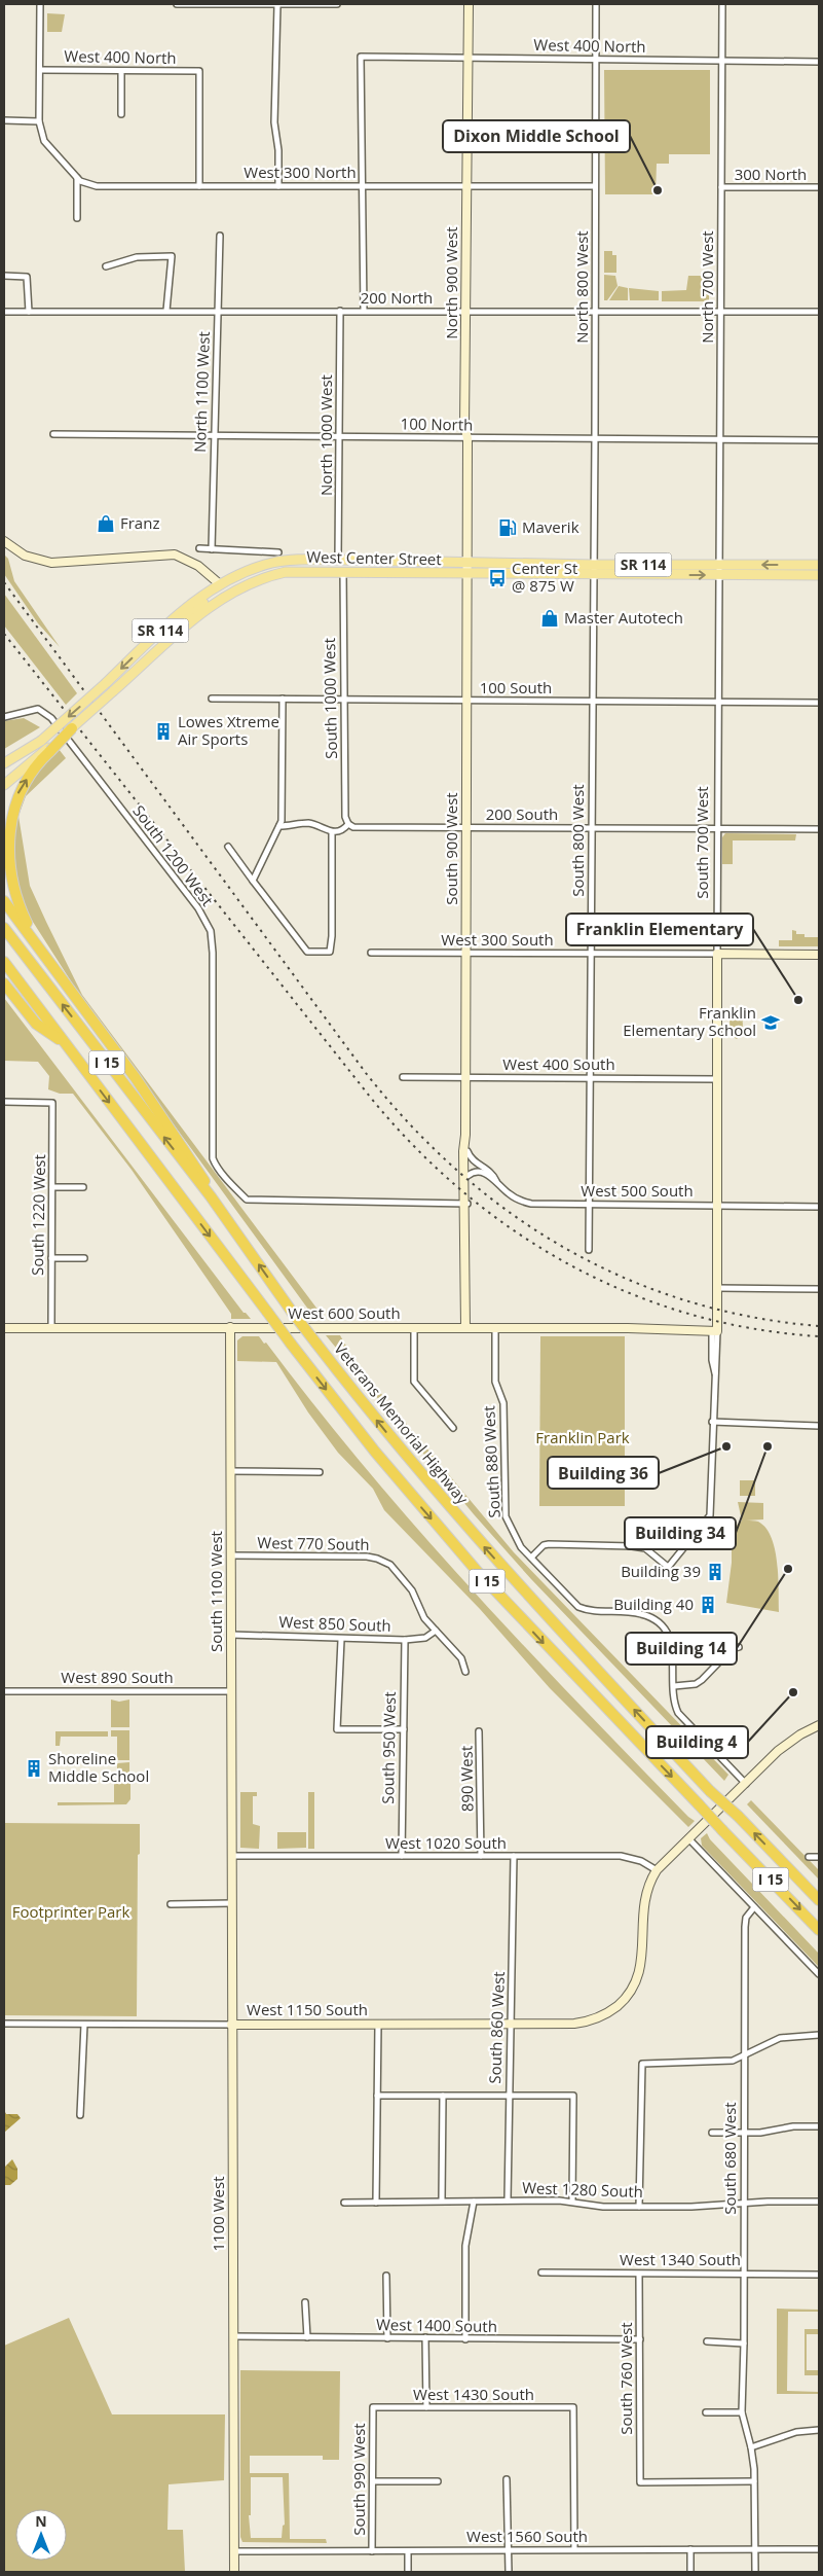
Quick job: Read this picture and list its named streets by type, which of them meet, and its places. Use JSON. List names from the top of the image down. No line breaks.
{"streets":{"highway":["I 15","Veterans Memorial Highway"],"main road":["West Center Street","SR 114"],"street":["West 400 North","West 300 North","300 North","North 900 West","North 800 West","North 700 West","200 North","North 1100 West","100 North","North 1000 West","100 South","South 1000 West","200 South","South 800 West","South 700 West","South 900 West","South 1200 West","West 300 South","West 400 South","West 500 South","South 1220 West","West 600 South","South 880 West","West 770 South","South 1100 West","West 850 South","West 890 South","South 950 West","890 West","West 1020 South","West 1150 South","South 860 West","South 680 West","West 1280 South","1100 West","West 1340 South","West 1400 South","South 760 West","West 1430 South","South 990 West","West 1560 South"]},"crossings":[["West 400 North","West 300 North"],["West 400 North","North 900 West"],["West 400 North","North 800 West"],["West 400 North","North 700 West"],["West 300 North","North 900 West"],["West 300 North","North 800 West"],["300 North","North 700 West"],["North 900 West","200 North"],["North 900 West","100 North"],["North 900 West","West Center Street"],["North 900 West","South 900 West"],["North 800 West","200 North"],["North 800 West","100 North"],["North 800 West","West Center Street"],["North 800 West","South 800 West"],["North 700 West","200 North"],["North 700 West","100 North"],["North 700 West","West Center Street"],["North 700 West","South 700 West"],["200 North","North 1100 West"],["200 North","North 1000 West"],["North 1100 West","100 North"],["100 North","North 1000 West"],["North 1000 West","West Center Street"],["West Center Street","South 1000 West"],["West Center Street","South 800 West"],["West Center Street","South 700 West"],["West Center Street","South 900 West"],["100 South","South 1000 West"],["100 South","South 800 West"],["100 South","South 700 West"],["100 South","South 900 West"],["South 1000 West","200 South"],["200 South","South 800 West"],["200 South","South 700 West"],["200 South","South 900 West"],["South 800 West","West 300 South"],["South 800 West","West 400 South"],["South 800 West","West 500 South"],["South 700 West","West 300 South"],["South 700 West","West 400 South"],["South 700 West","West 500 South"],["South 700 West","West 600 South"],["South 900 West","South 1200 West"],["South 900 West","West 300 South"],["South 900 West","West 400 South"],["South 900 West","West 500 South"],["South 900 West","West 600 South"],["South 1220 West","West 600 South"],["West 600 South","South 880 West"],["West 600 South","South 1100 West"],["West 770 South","South 1100 West"],["West 770 South","West 850 South"],["South 1100 West","West 850 South"],["South 1100 West","West 890 South"],["South 1100 West","West 1020 South"],["South 1100 West","1100 West"],["West 850 South","South 950 West"],["South 950 West","West 1020 South"],["890 West","West 1020 South"],["West 1020 South","West 1150 South"],["West 1020 South","South 860 West"],["West 1020 South","1100 West"],["West 1150 South","South 860 West"],["West 1150 South","1100 West"],["South 860 West","West 1280 South"],["South 680 West","West 1280 South"],["South 680 West","West 1340 South"],["1100 West","West 1400 South"],["1100 West","West 1560 South"],["West 1340 South","South 760 West"],["West 1400 South","South 760 West"],["West 1430 South","South 990 West"],["West 1430 South","West 1560 South"],["South 990 West","West 1560 South"]],"parks":["Franklin Park","Footprinter Park"],"places":{"other":["Dixon Middle School","Franklin Elementary","Building 36","Building 34","Building 14","Building 4"],"shop":["Franz","Master Autotech"],"fuel station":["Maverik"],"bus stop":["Center St @ 875 W"],"building":["Lowes Xtreme Air Sports","Building 39","Building 40","Shoreline Middle School"],"school or university":["Franklin Elementary School"]},"north":"top"}
